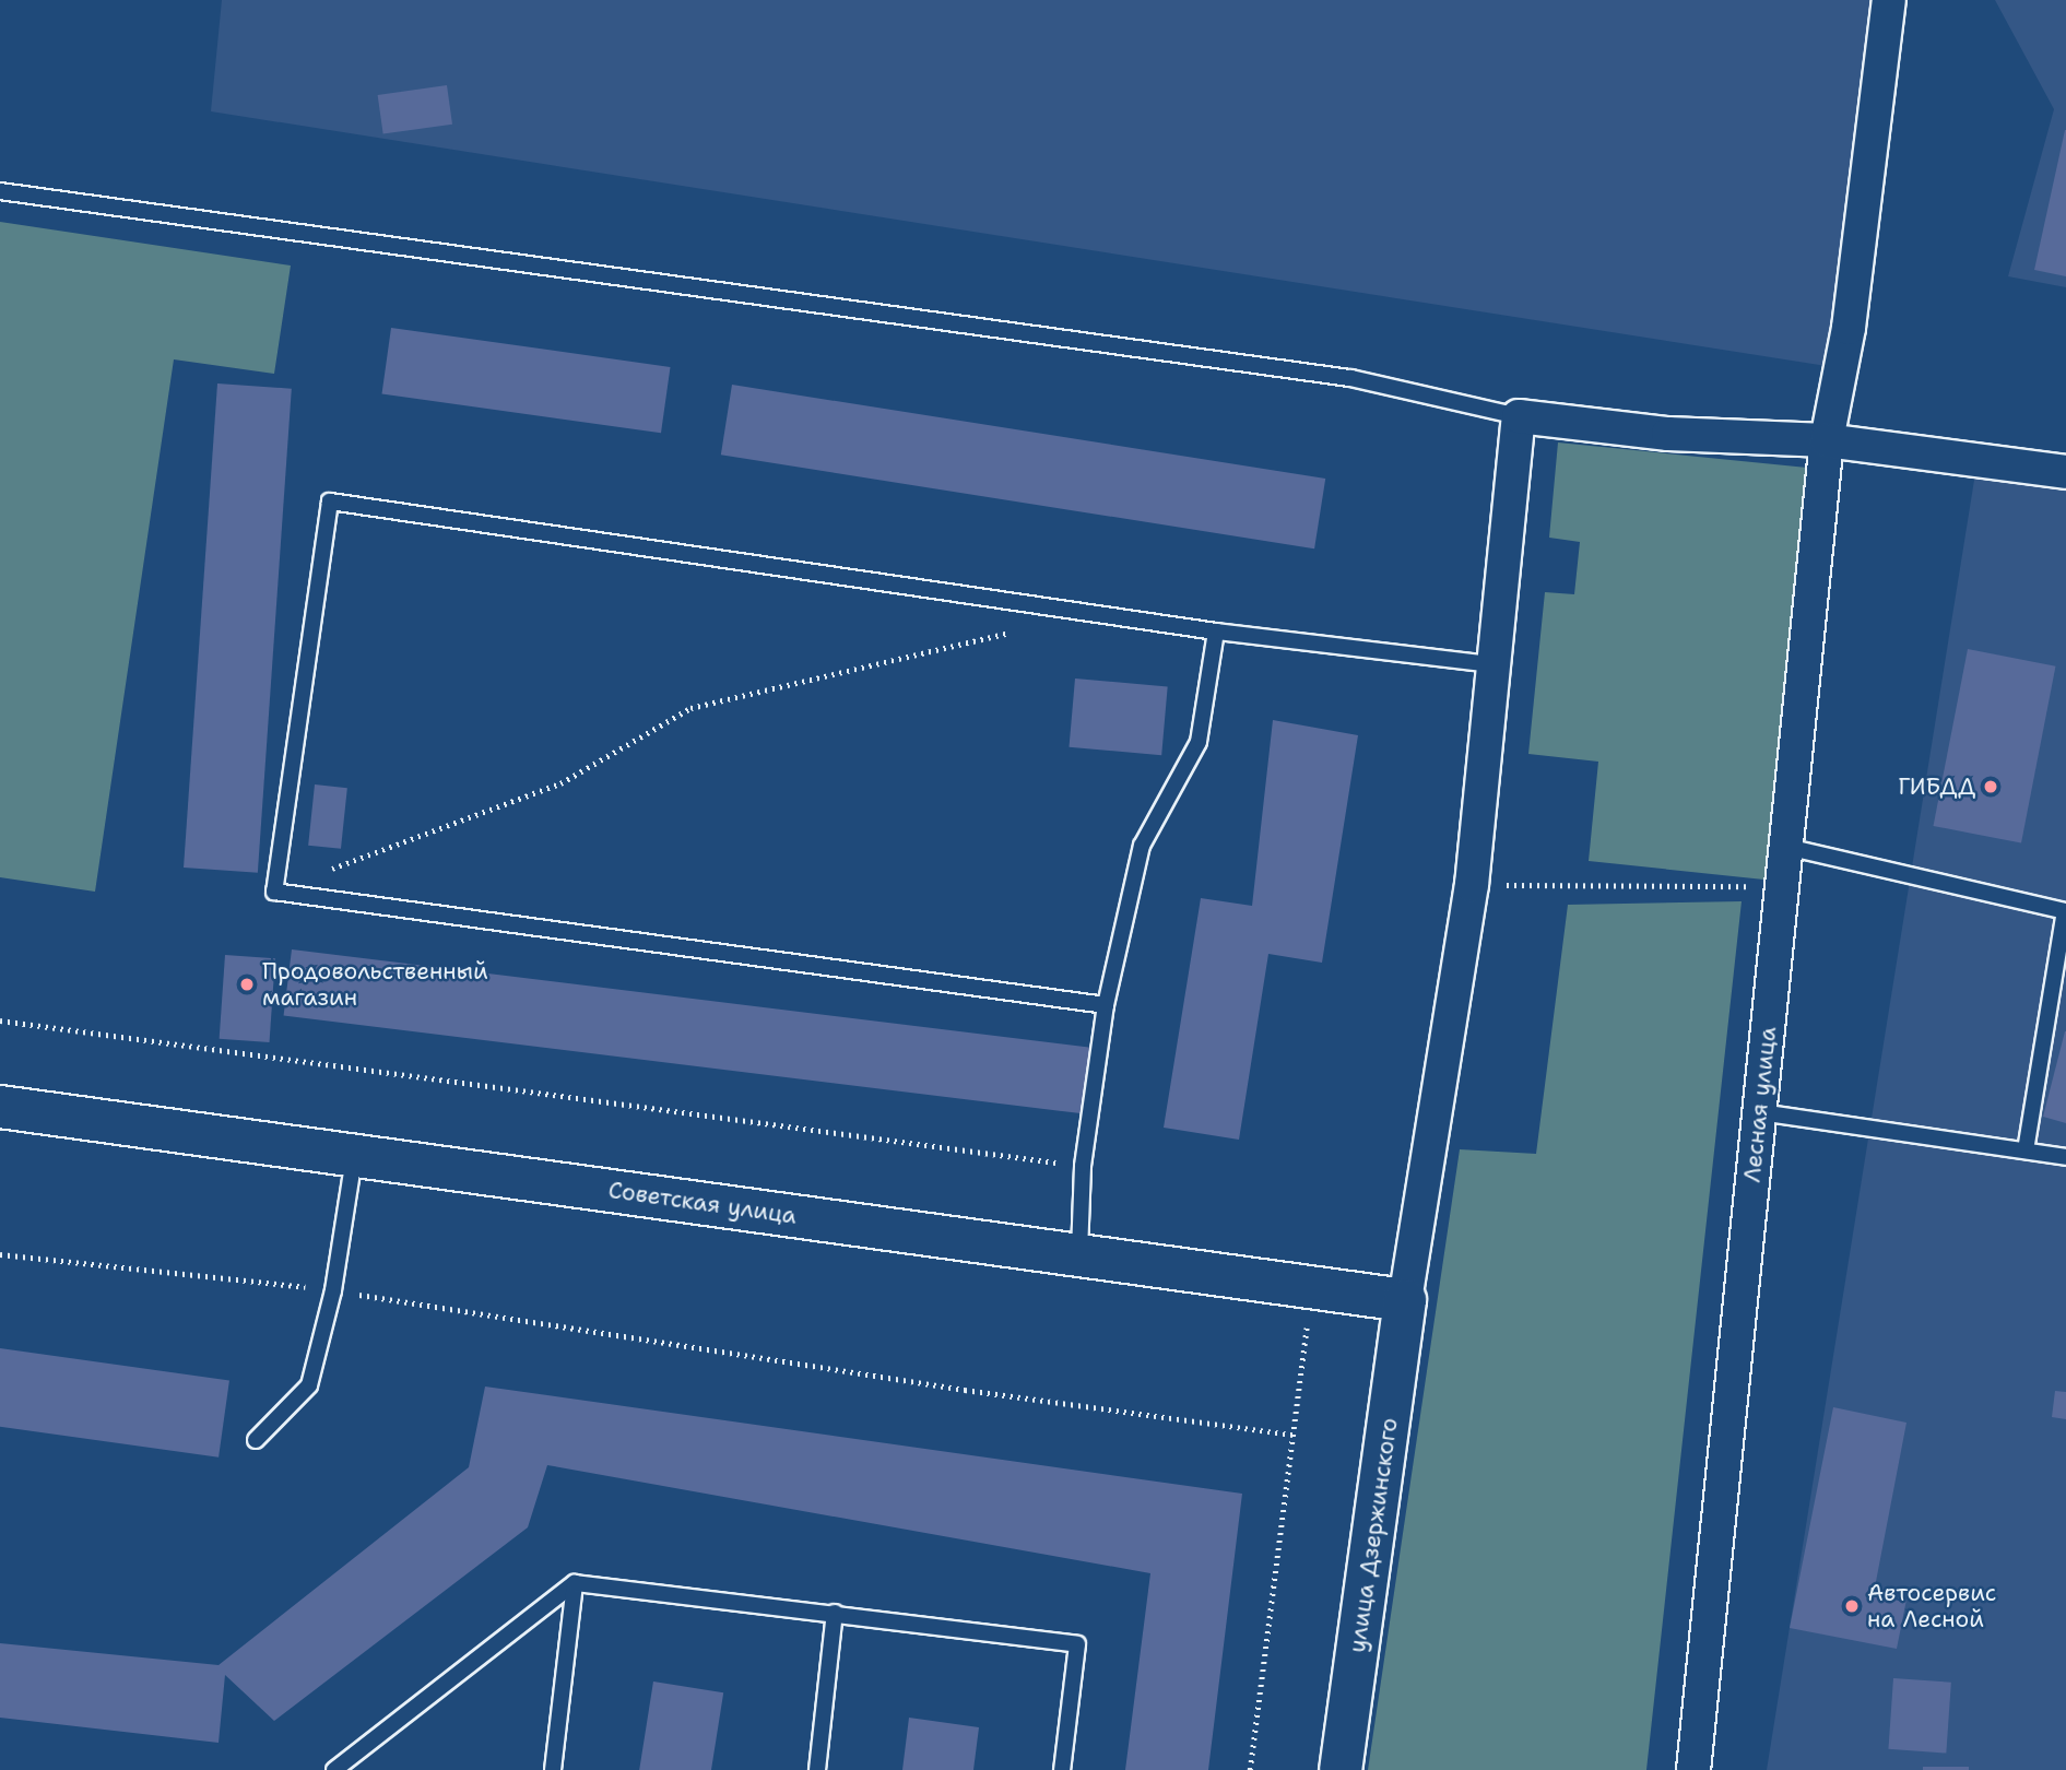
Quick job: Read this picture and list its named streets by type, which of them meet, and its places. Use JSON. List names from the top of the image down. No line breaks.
{"streets":{"street":["Лесная улица","Советская улица","улица Дзержинского"]},"crossings":[["Советская улица","улица Дзержинского"]],"places":["ГИБДД","Продовольственный магазин","Автосервис на Лесной"]}
